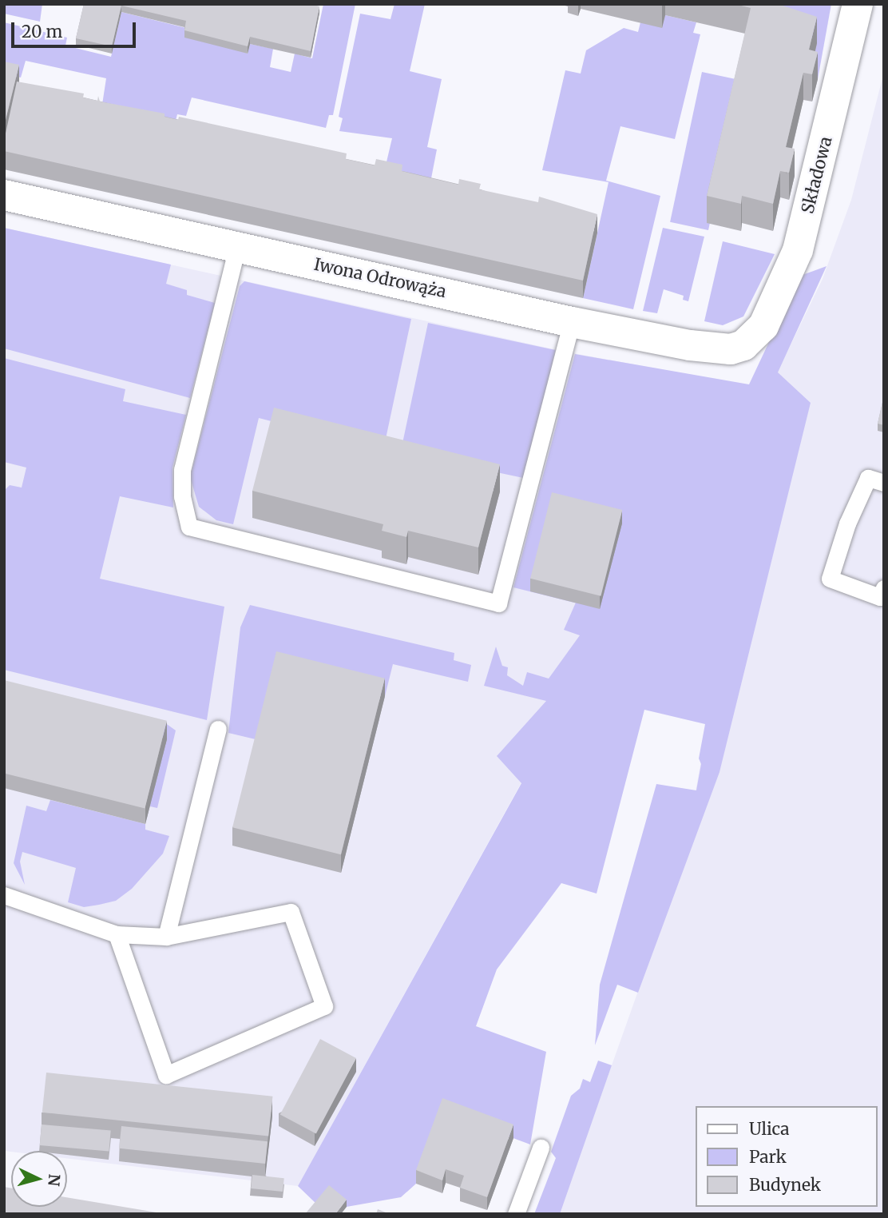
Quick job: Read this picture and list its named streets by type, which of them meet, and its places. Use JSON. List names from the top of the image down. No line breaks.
{"streets":{"street":["Składowa","Iwona Odrowąża"]},"crossings":[["Składowa","Iwona Odrowąża"]],"legend":["Ulica","Park","Budynek"],"scale_bar":"20 m","north":"right"}
